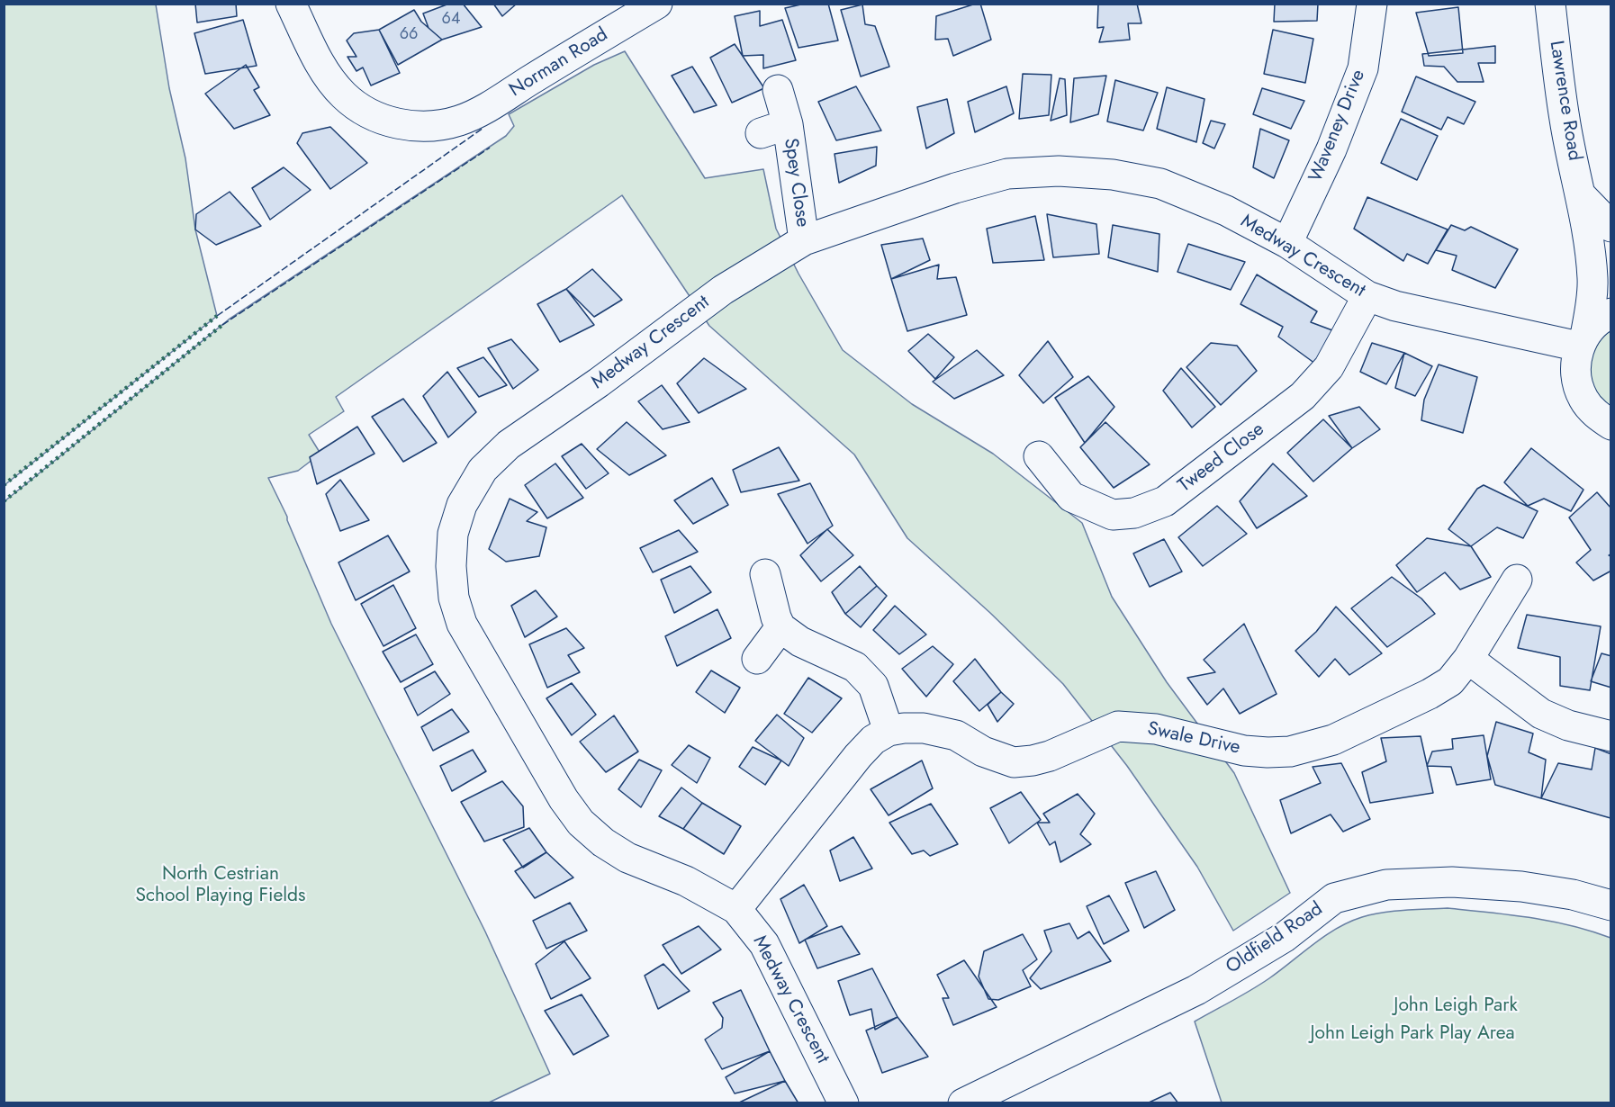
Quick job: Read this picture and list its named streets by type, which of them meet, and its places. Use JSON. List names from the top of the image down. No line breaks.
{"streets":{"street":["Norman Road","Lawrence Road","Waveney Drive","Spey Close","Medway Crescent","Tweed Close","Swale Drive","Oldfield Road"]},"crossings":[["Lawrence Road","Medway Crescent"],["Waveney Drive","Medway Crescent"],["Spey Close","Medway Crescent"],["Medway Crescent","Tweed Close"]],"parks":["North Cestrian School Playing Fields","John Leigh Park","John Leigh Park Play Area"],"house_numbers":["64","66"]}
